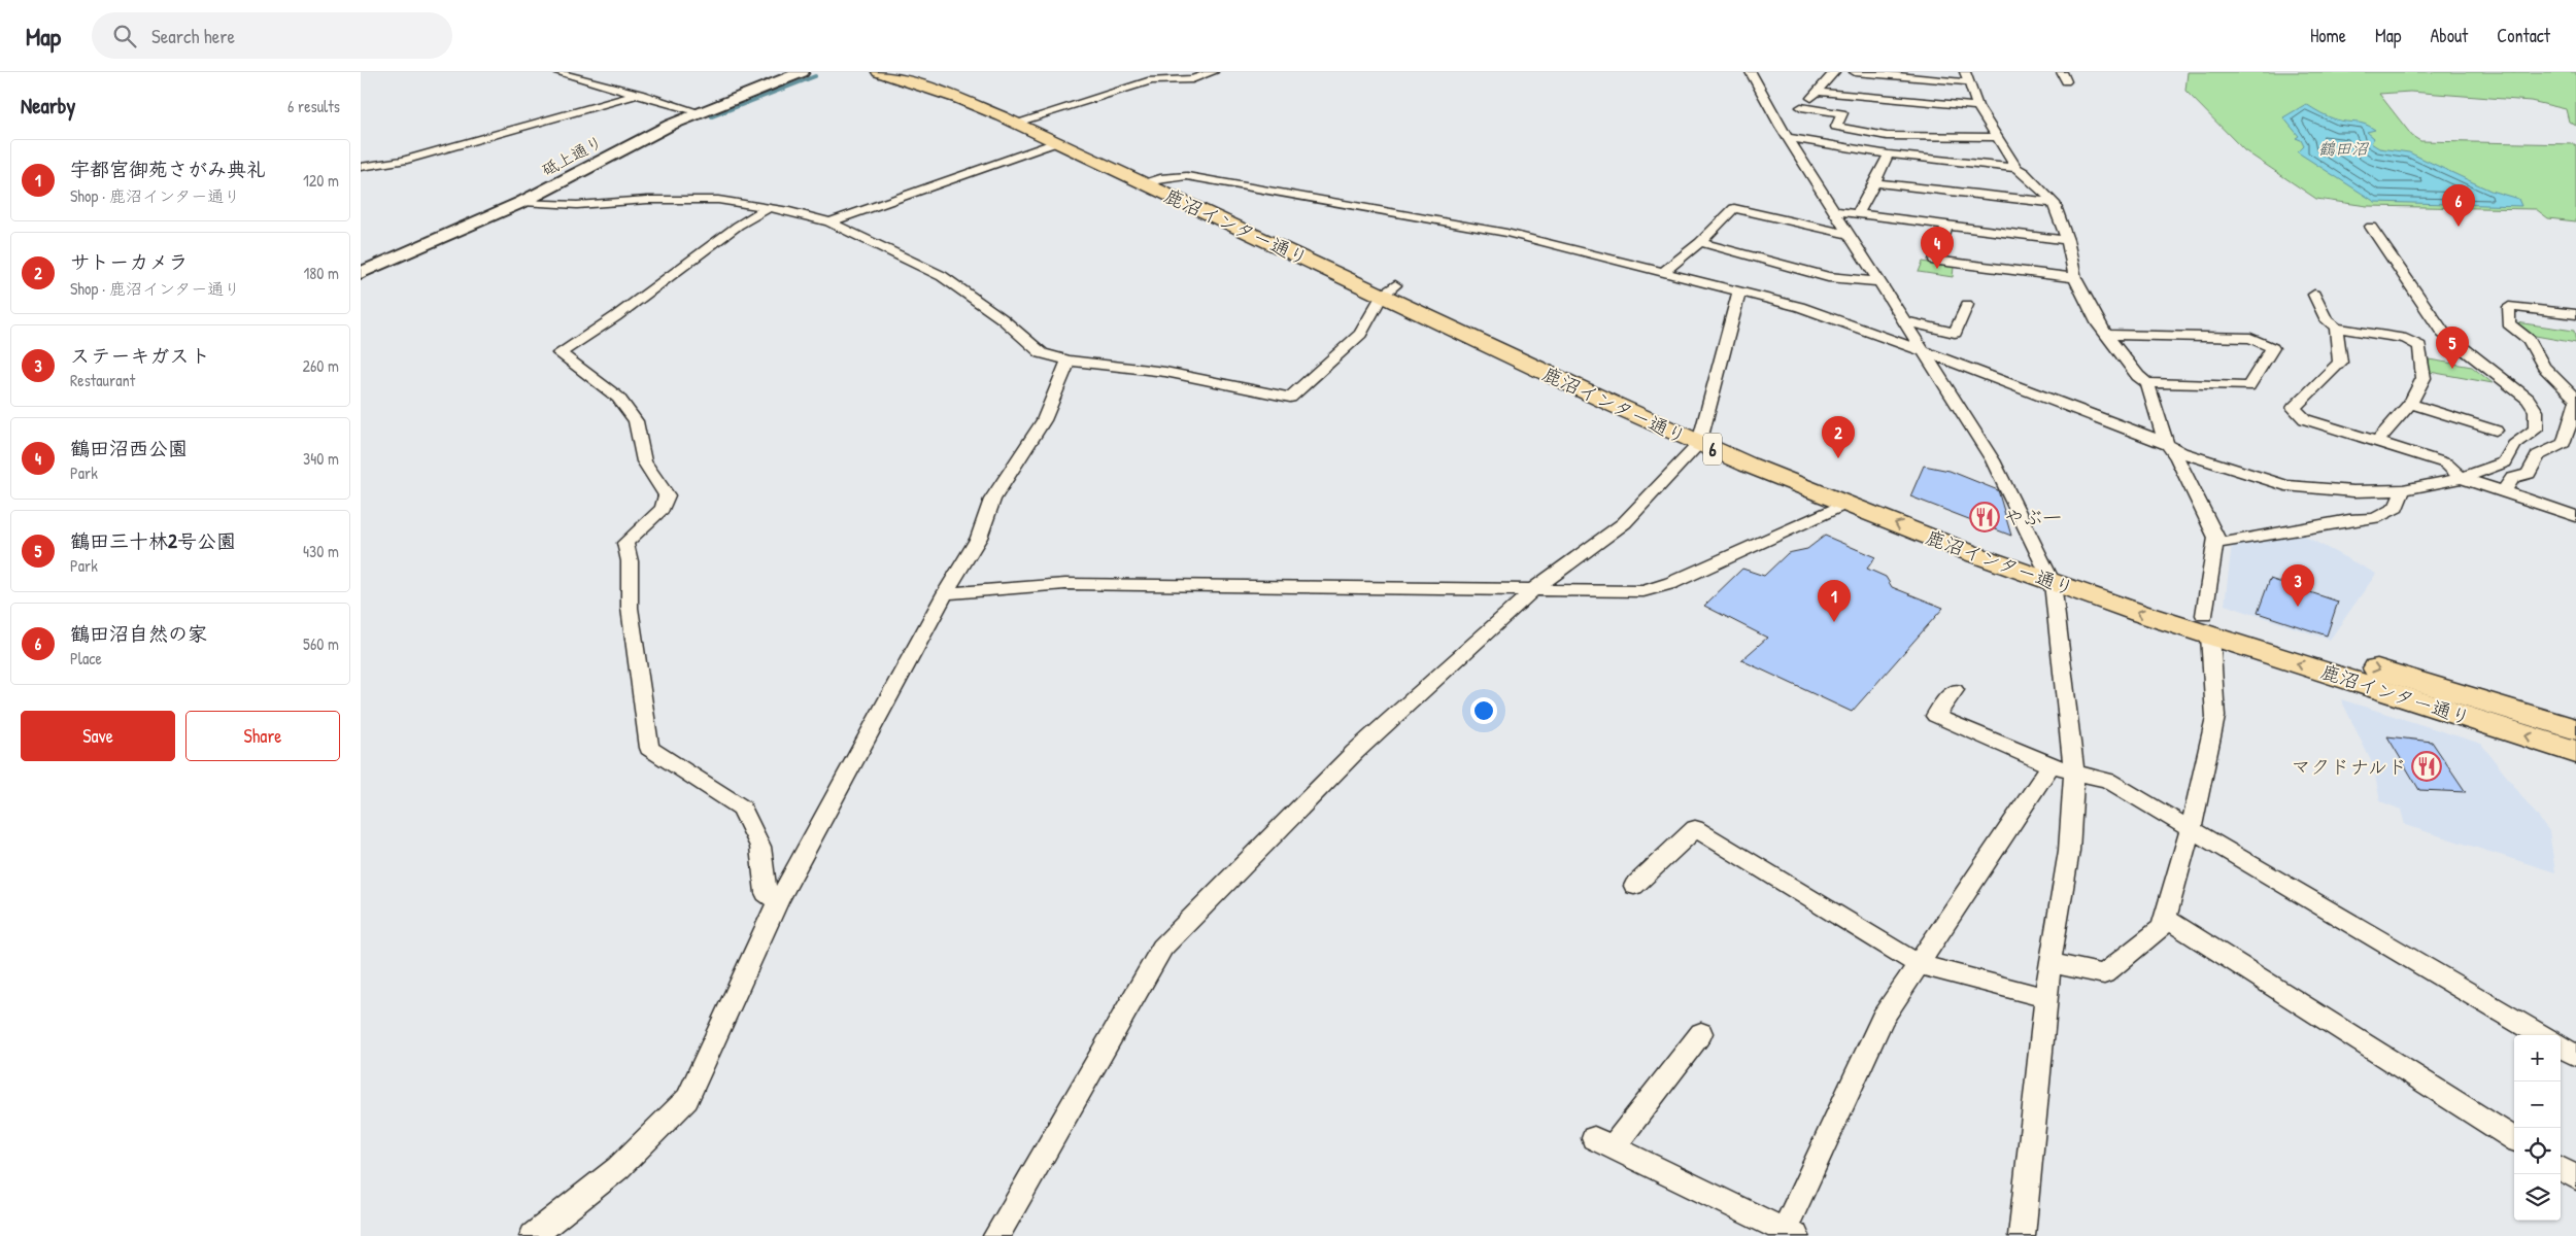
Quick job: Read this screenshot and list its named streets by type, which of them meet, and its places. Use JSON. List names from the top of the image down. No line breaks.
{"streets":{"main road":["鹿沼インター通り","6"],"street":["砥上通り"]},"water":["鶴田沼"],"places":{"restaurant":["やぶ一","マクドナルド"]},"page":{"header":"Map","search":"Search here","nav":["Home","Map","About","Contact"],"heading":["Nearby","6 results"],"list":[{"mark":"1","name":"宇都宮御苑さがみ典礼","note":"Shop · 鹿沼インター通り","value":"120 m"},{"mark":"2","name":"サトーカメラ","note":"Shop · 鹿沼インター通り","value":"180 m"},{"mark":"3","name":"ステーキガスト","note":"Restaurant","value":"260 m"},{"mark":"4","name":"鶴田沼西公園","note":"Park","value":"340 m"},{"mark":"5","name":"鶴田三十林2号公園","note":"Park","value":"430 m"},{"mark":"6","name":"鶴田沼自然の家","note":"Place","value":"560 m"}],"pins":["6","4","5","2","3","1"],"buttons":["Save","Share"],"map_buttons":["+","−"]}}
